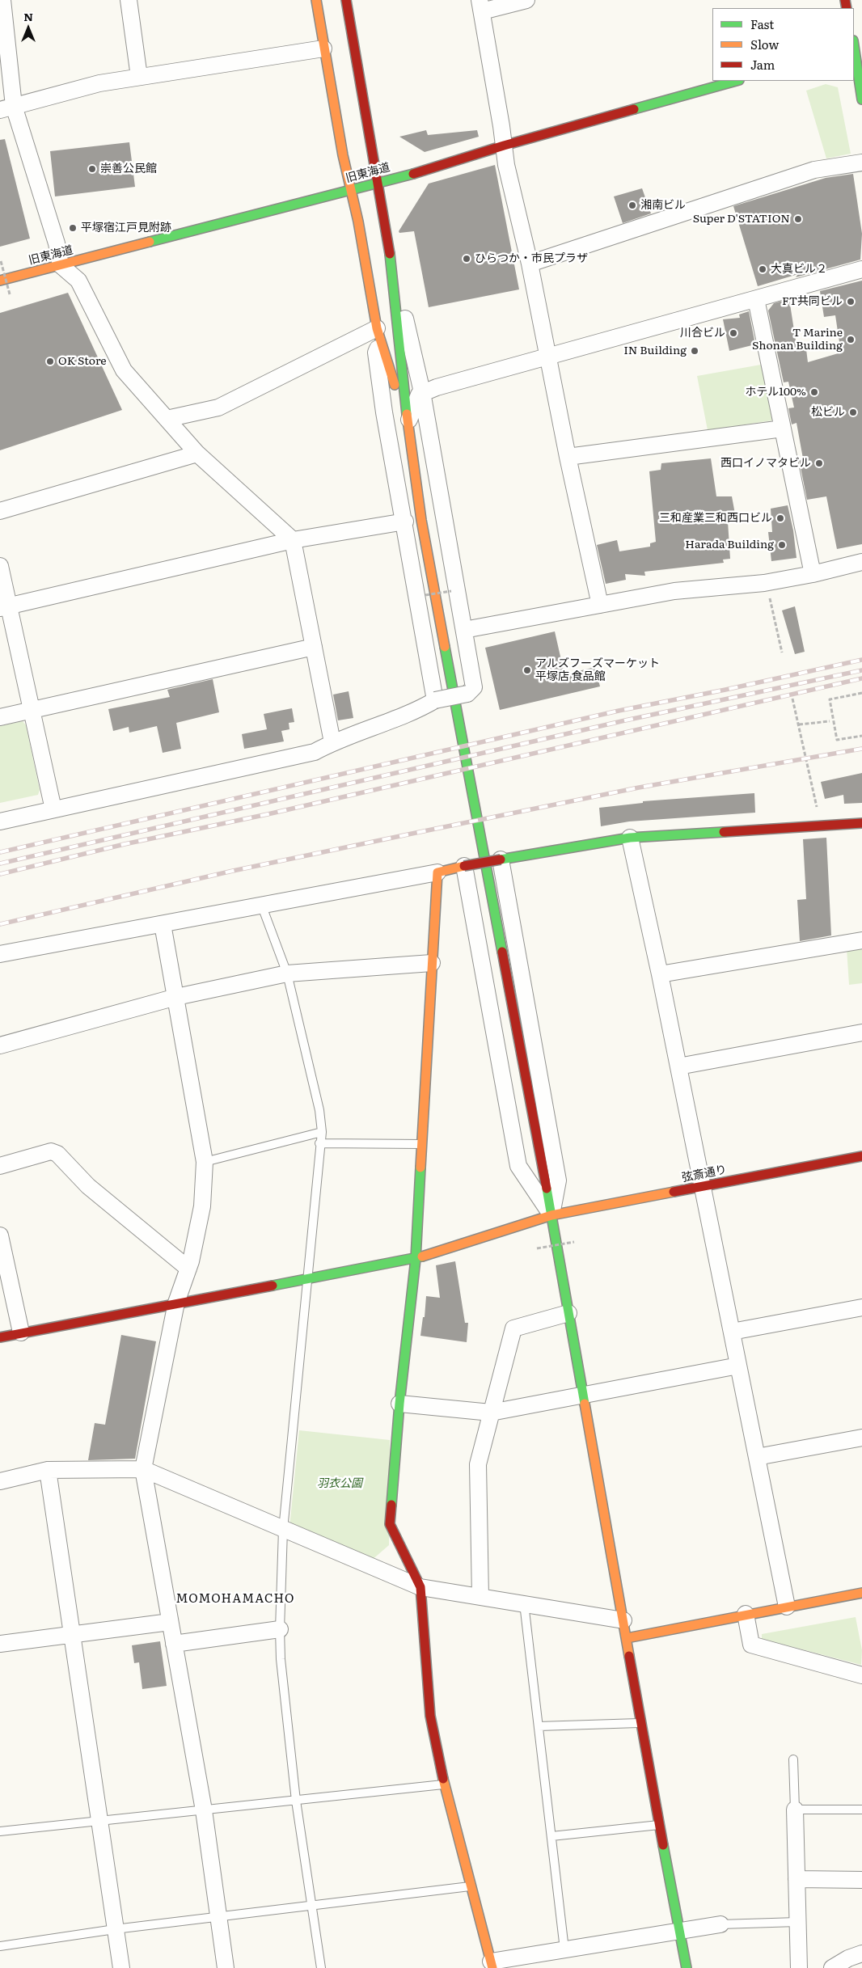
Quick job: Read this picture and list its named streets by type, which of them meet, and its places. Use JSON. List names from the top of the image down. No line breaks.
{"streets":{"street":["旧東海道","弦斎通り"]},"districts":["MOMOHAMACHO"],"parks":["羽衣公園"],"places":["崇善公民館","湘南ビル","Super D'STATION","平塚宿江戸見附跡","ひらつか・市民プラザ","大真ビル２","FT共同ビル","川合ビル","T Marine Shonan Building","IN Building","OK Store","ホテル100%","松ビル","西口イノマタビル","三和産業三和西口ビル","Harada Building","アルズフーズマーケット 平塚店 食品館"],"legend":["Fast","Slow","Jam"],"north":"top"}
